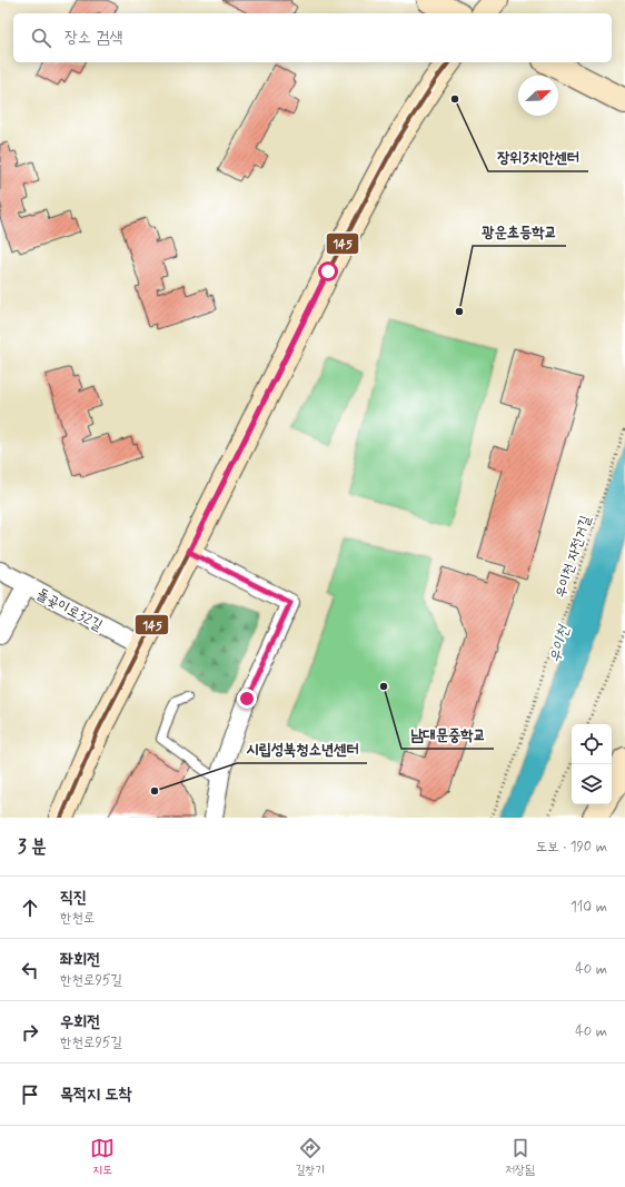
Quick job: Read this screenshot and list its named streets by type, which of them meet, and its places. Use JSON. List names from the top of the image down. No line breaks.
{"streets":{"street":["돌곶이로32길"],"path":["우이천 자전거길"]},"water":["우이천"],"places":["장위3치안센터","광운초등학교","남대문중학교","시립성북청소년센터"],"lines":["transit line 145"],"north":"top right","page":{"search":"장소 검색","heading":["3 분","도보 · 190 m"],"list":[["직진","한천로","110 m"],["좌회전","한천로95길","40 m"],["우회전","한천로95길","40 m"],"목적지 도착"],"nav":["지도","길찾기","저장됨"]}}
